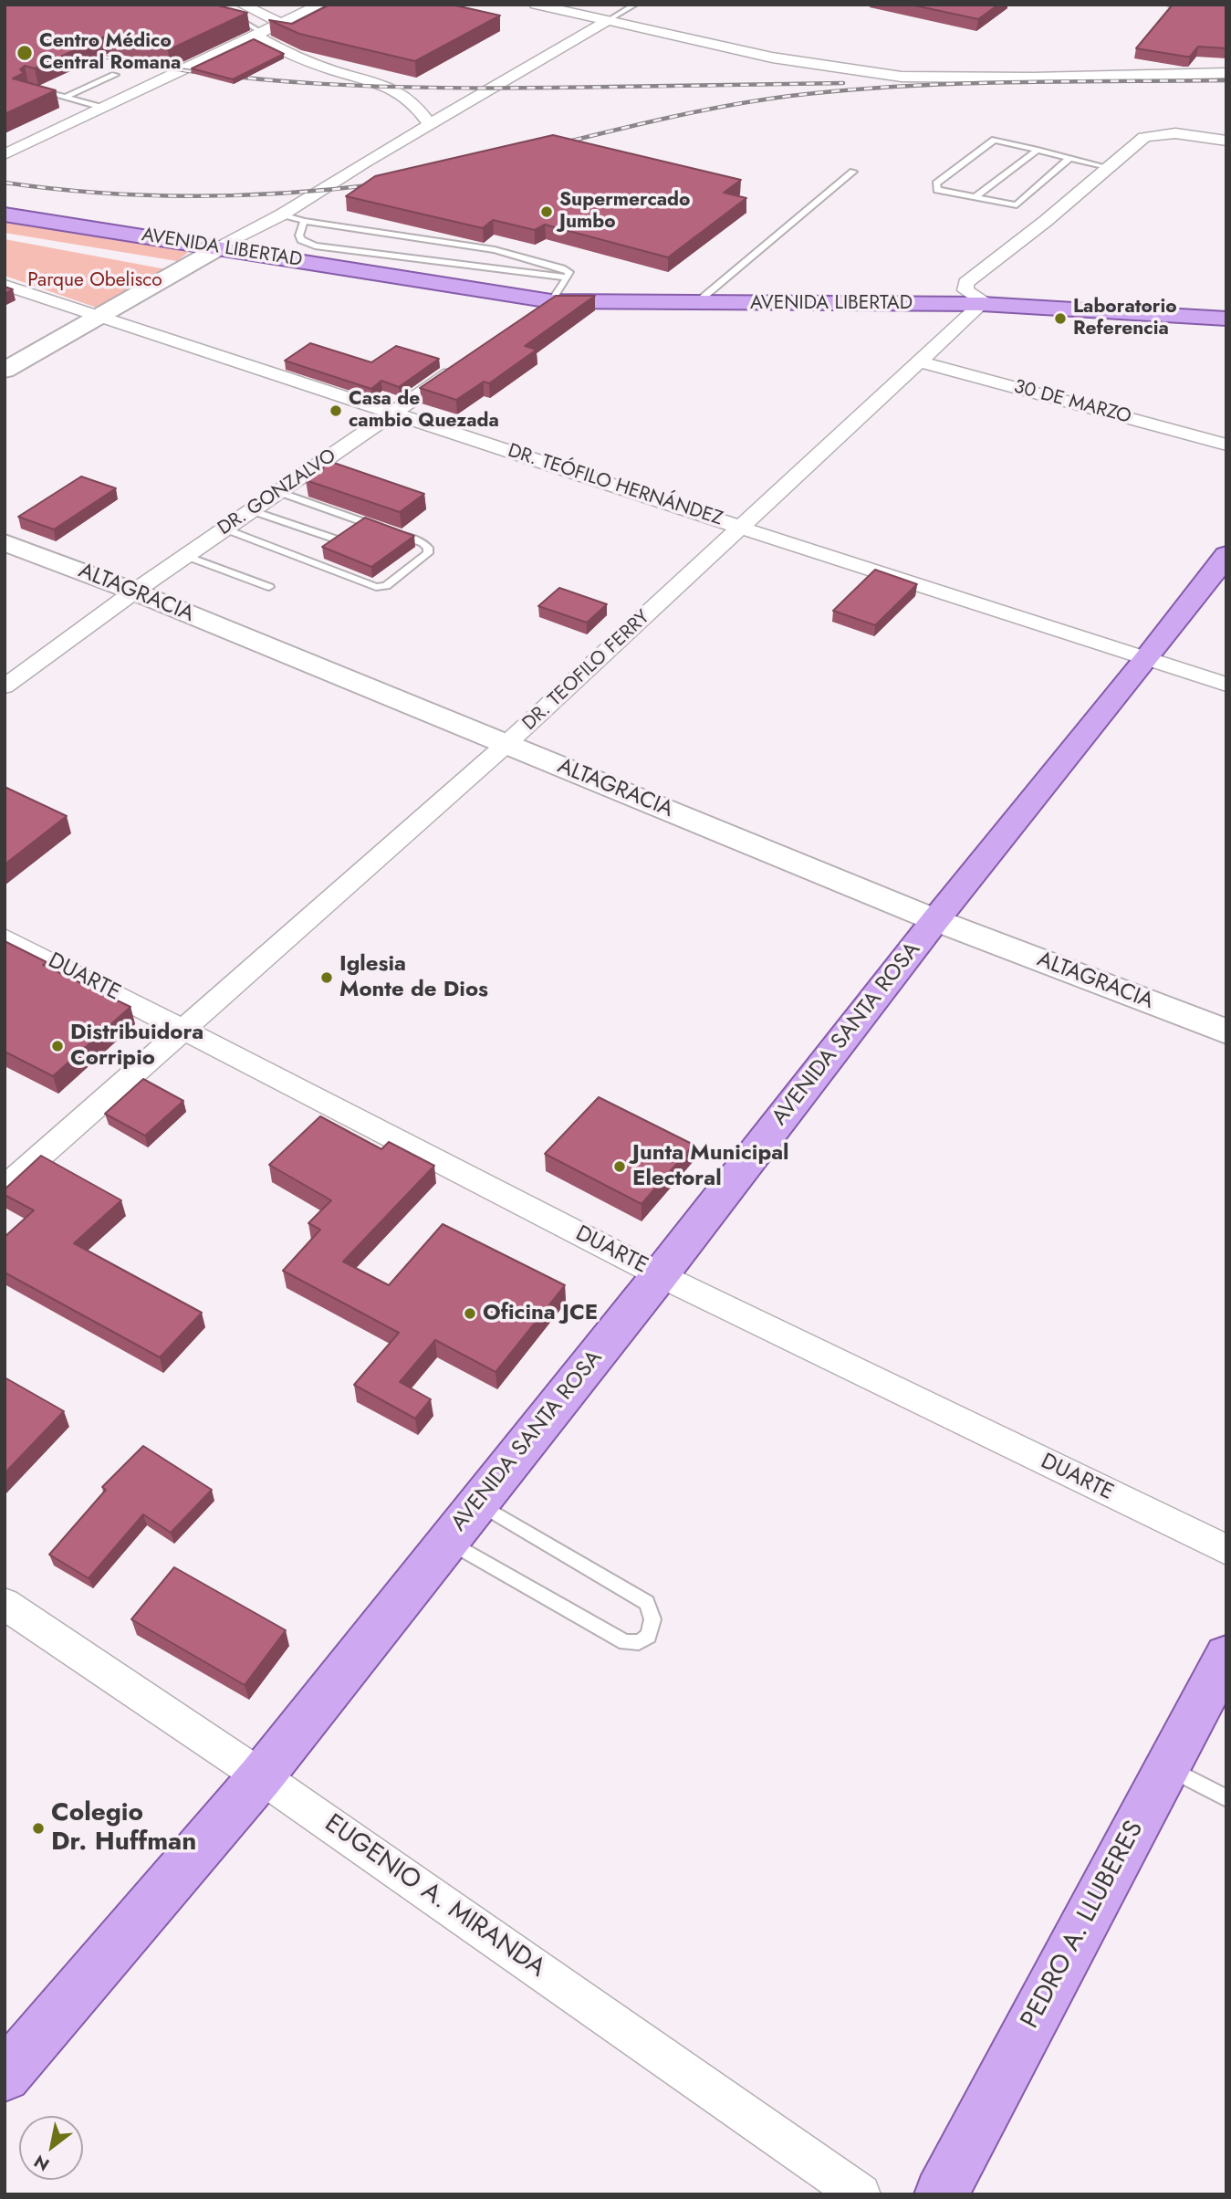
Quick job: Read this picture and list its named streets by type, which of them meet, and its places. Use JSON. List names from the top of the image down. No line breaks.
{"streets":{"main road":["AVENIDA LIBERTAD","AVENIDA SANTA ROSA","PEDRO A. LLUBERES"],"street":["30 DE MARZO","DR. TEÓFILO HERNÁNDEZ","DR. GONZALVO","ALTAGRACIA","DR. TEOFILO FERRY","DUARTE","EUGENIO A. MIRANDA"]},"crossings":[["AVENIDA LIBERTAD","DR. TEOFILO FERRY"],["30 DE MARZO","DR. TEOFILO FERRY"],["DR. TEÓFILO HERNÁNDEZ","DR. GONZALVO"],["DR. TEÓFILO HERNÁNDEZ","DR. TEOFILO FERRY"],["DR. TEÓFILO HERNÁNDEZ","AVENIDA SANTA ROSA"],["DR. GONZALVO","ALTAGRACIA"],["ALTAGRACIA","DR. TEOFILO FERRY"],["ALTAGRACIA","AVENIDA SANTA ROSA"],["DR. TEOFILO FERRY","DUARTE"],["DUARTE","AVENIDA SANTA ROSA"],["AVENIDA SANTA ROSA","EUGENIO A. MIRANDA"]],"parks":["Parque Obelisco"],"places":["Centro Médico Central Romana","Supermercado Jumbo","Laboratorio Referencia","Casa de cambio Quezada","Iglesia Monte de Dios","Distribuidora Corripio","Junta Municipal Electoral","Oficina JCE","Colegio Dr. Huffman"],"north":"bottom left"}
